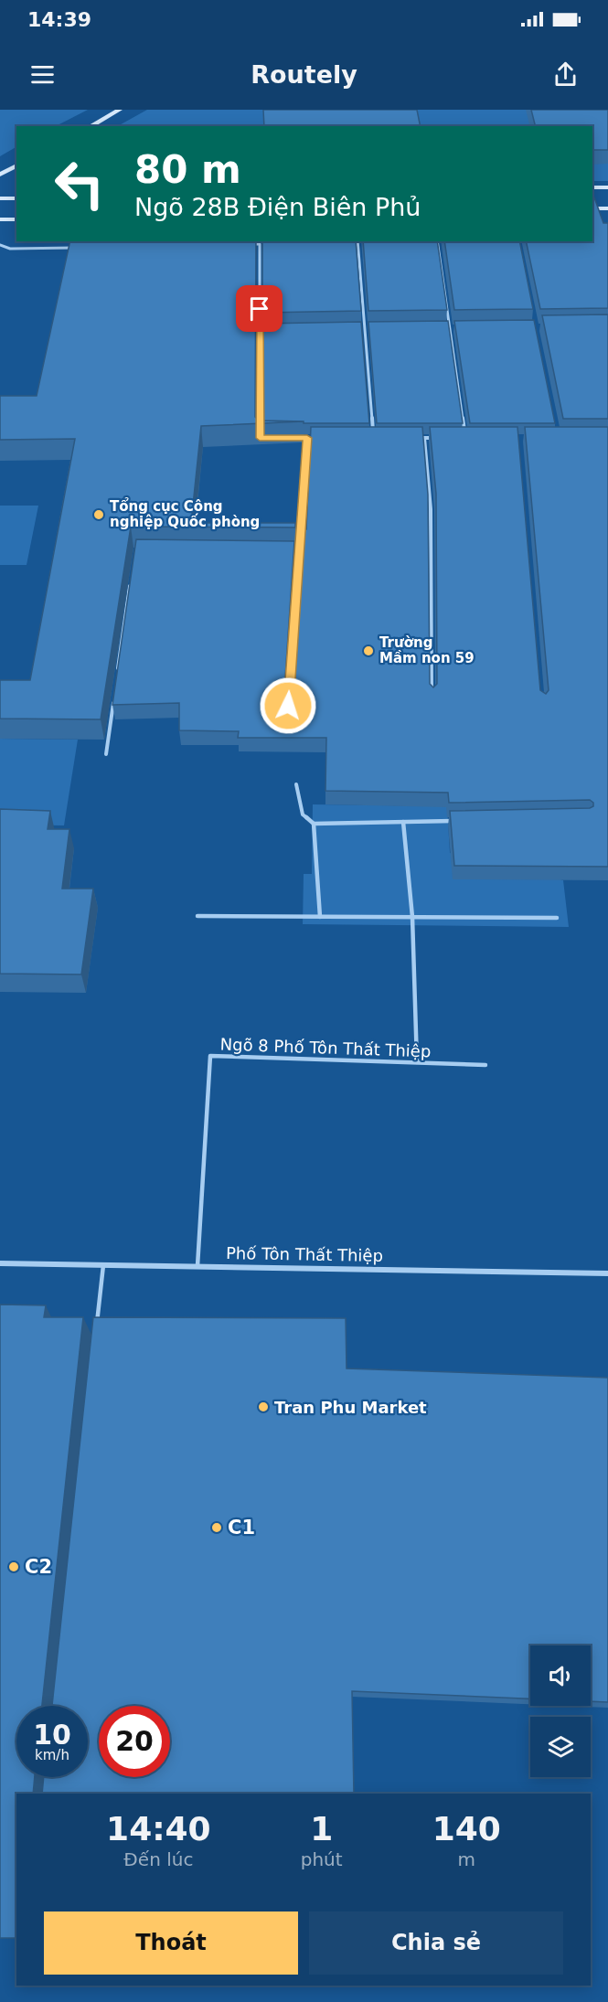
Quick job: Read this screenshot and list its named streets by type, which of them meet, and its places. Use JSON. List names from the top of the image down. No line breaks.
{"streets":{"street":["Phố Tôn Thất Thiệp"],"lane":["Ngõ 8 Phố Tôn Thất Thiệp"]},"crossings":[["Ngõ 8 Phố Tôn Thất Thiệp","Phố Tôn Thất Thiệp"]],"places":["Tổng cục Công nghiệp Quốc phòng","Trường Mầm non 59","Tran Phu Market","C1","C2"],"page":{"status":"14:39","header":"Routely","turn":["80 m","Ngõ 28B Điện Biên Phủ"],"speed":"10 km/h","limit":"20","eta":["14:40","Đến lúc","1","phút","140","m"],"buttons":["Thoát","Chia sẻ"]}}
